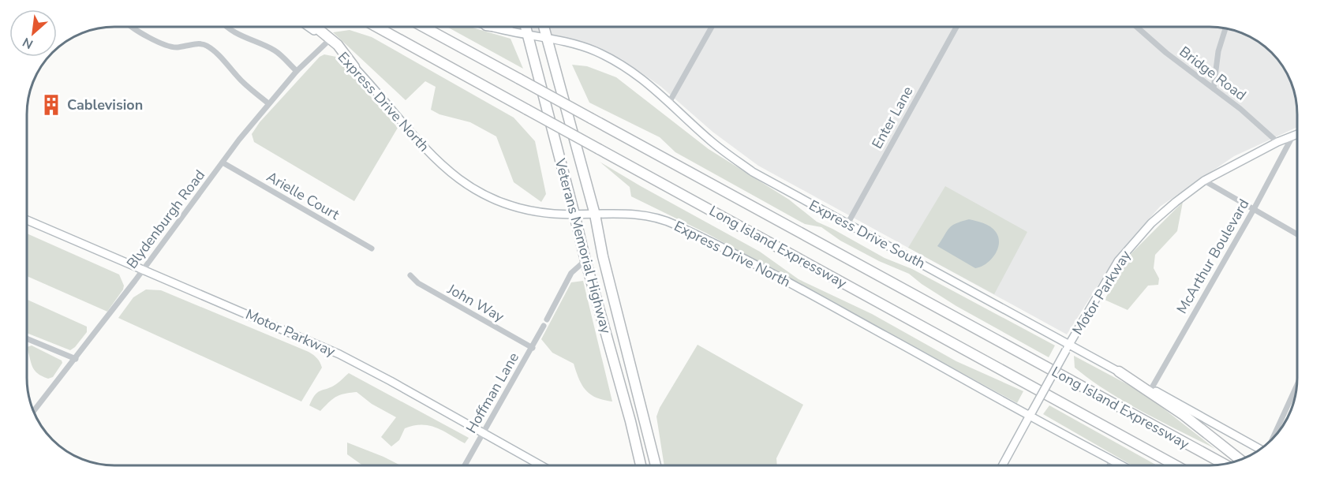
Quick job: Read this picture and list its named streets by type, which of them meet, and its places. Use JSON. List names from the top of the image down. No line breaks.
{"streets":{"highway":["Veterans Memorial Highway","Long Island Expressway"],"main road":["Express Drive North","Express Drive South","Motor Parkway"],"street":["Bridge Road","Enter Lane","Arielle Court","Blydenburgh Road","McArthur Boulevard","John Way","Hoffman Lane"]},"crossings":[["Bridge Road","Motor Parkway"],["Express Drive North","Blydenburgh Road"],["Express Drive North","Veterans Memorial Highway"],["Express Drive North","Motor Parkway"],["Enter Lane","Express Drive South"],["Arielle Court","Blydenburgh Road"],["Blydenburgh Road","Motor Parkway"],["Express Drive South","Veterans Memorial Highway"],["Express Drive South","McArthur Boulevard"],["Express Drive South","Motor Parkway"],["McArthur Boulevard","Motor Parkway"],["Motor Parkway","Hoffman Lane"],["John Way","Hoffman Lane"]],"places":{"building":["Cablevision"]},"north":"bottom left"}
